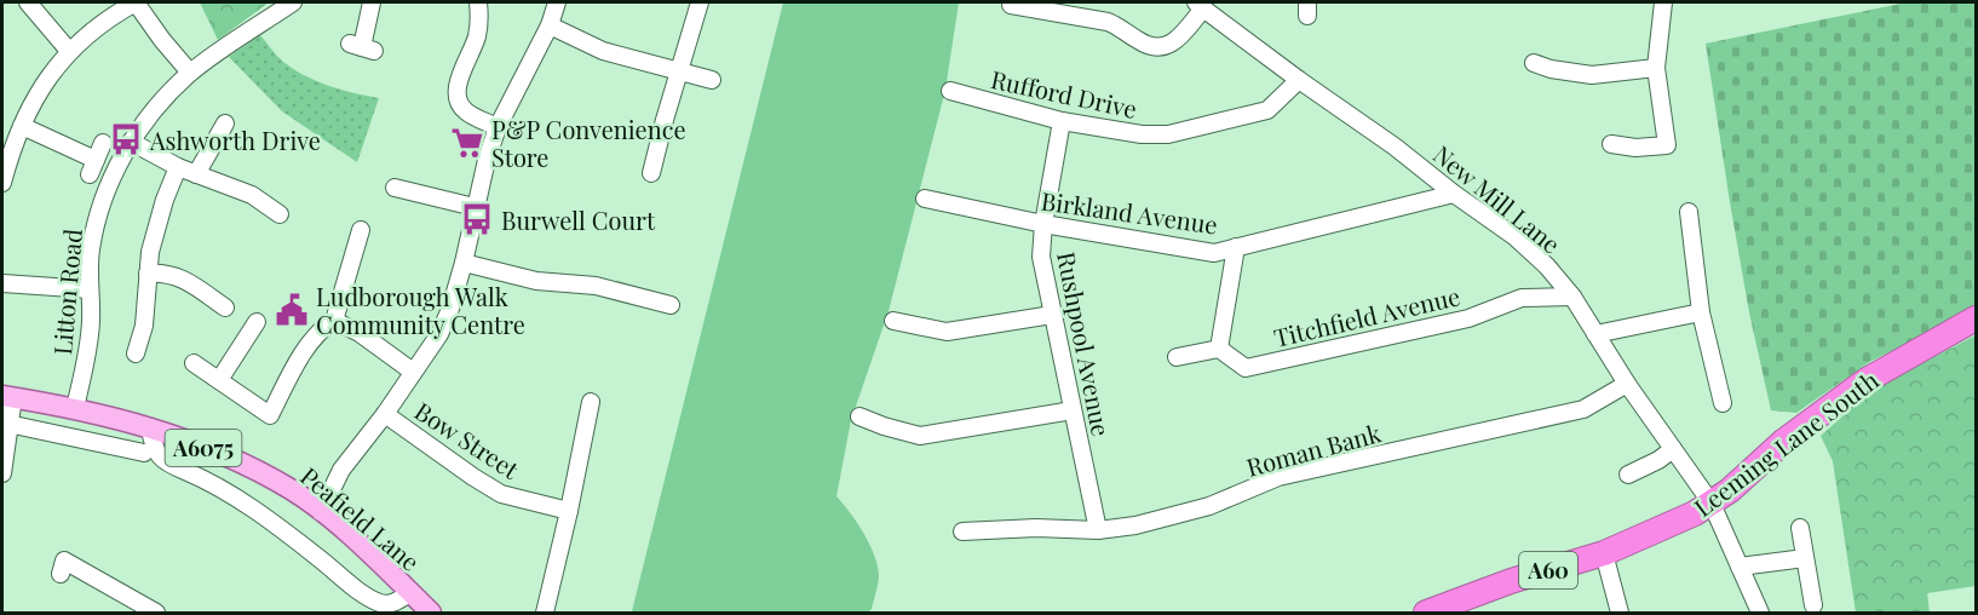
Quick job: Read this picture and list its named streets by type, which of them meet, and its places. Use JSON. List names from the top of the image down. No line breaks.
{"streets":{"highway":["Leeming Lane South","A60"],"main road":["A6075","Peafield Lane"],"street":["Rufford Drive","New Mill Lane","Birkland Avenue","Litton Road","Titchfield Avenue","Rushpool Avenue","Bow Street","Roman Bank"]},"crossings":[["Rufford Drive","New Mill Lane"],["Rufford Drive","Rushpool Avenue"],["New Mill Lane","Birkland Avenue"],["New Mill Lane","Titchfield Avenue"],["New Mill Lane","Leeming Lane South"],["New Mill Lane","Roman Bank"],["Birkland Avenue","Rushpool Avenue"],["Litton Road","Peafield Lane"],["Rushpool Avenue","Roman Bank"]],"places":{"bus stop":["Ashworth Drive","Burwell Court"],"supermarket":["P&P Convenience Store"],"public building":["Ludborough Walk Community Centre"]}}
